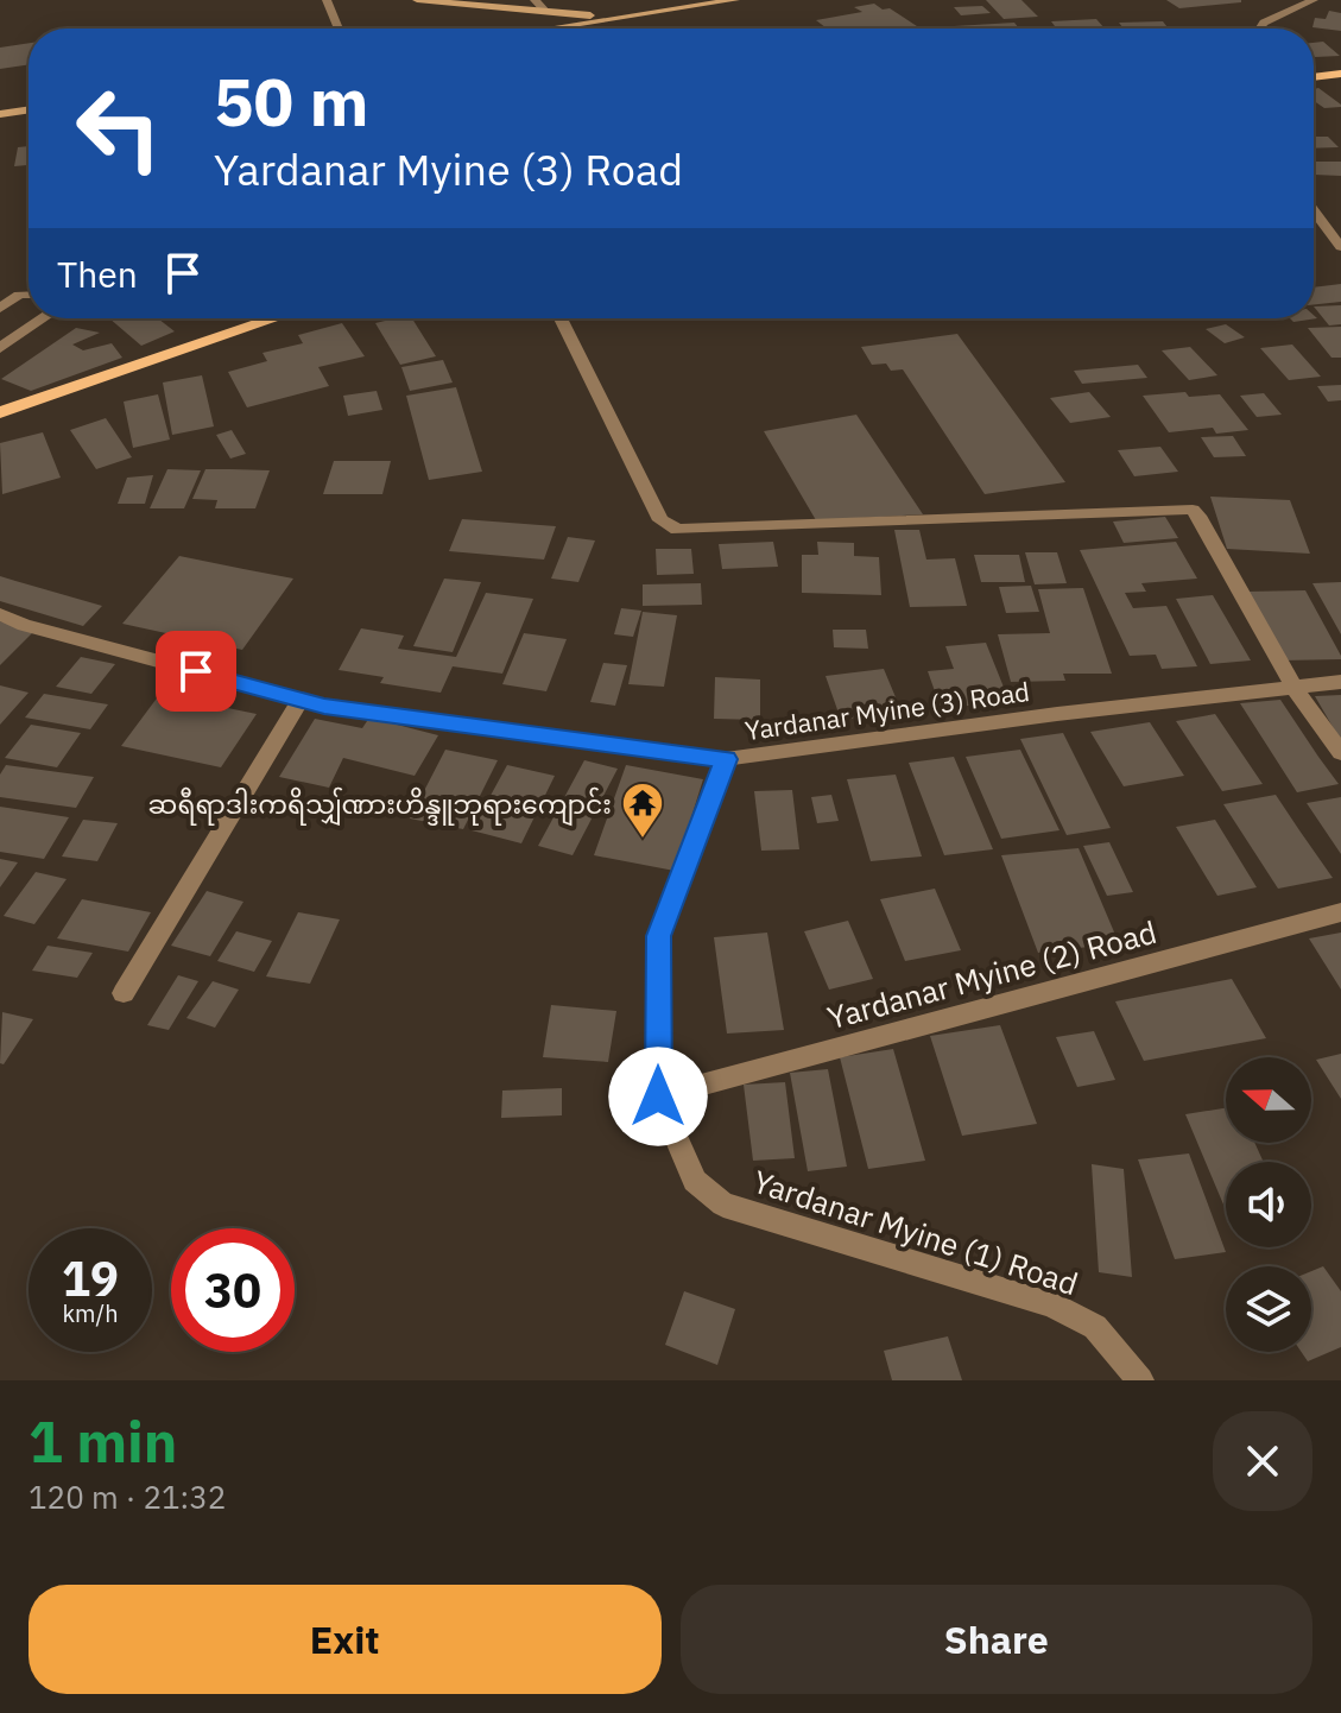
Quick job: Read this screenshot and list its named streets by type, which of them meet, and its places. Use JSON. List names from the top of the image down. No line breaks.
{"streets":{"street":["Yardanar Myine (3) Road","Yardanar Myine (2) Road","Yardanar Myine (1) Road"]},"crossings":[["Yardanar Myine (3) Road","Yardanar Myine (1) Road"],["Yardanar Myine (2) Road","Yardanar Myine (1) Road"]],"places":{"temple":["ဆရီရာဒါးကရိသျှ်ဏားဟိန္ဒူဘုရားကျောင်း"]},"north":"left","page":{"turn":["50 m","Yardanar Myine (3) Road"],"then":"Then","speed":"19 km/h","limit":"30","heading":["1 min","120 m · 21:32"],"buttons":["Exit","Share"]}}
